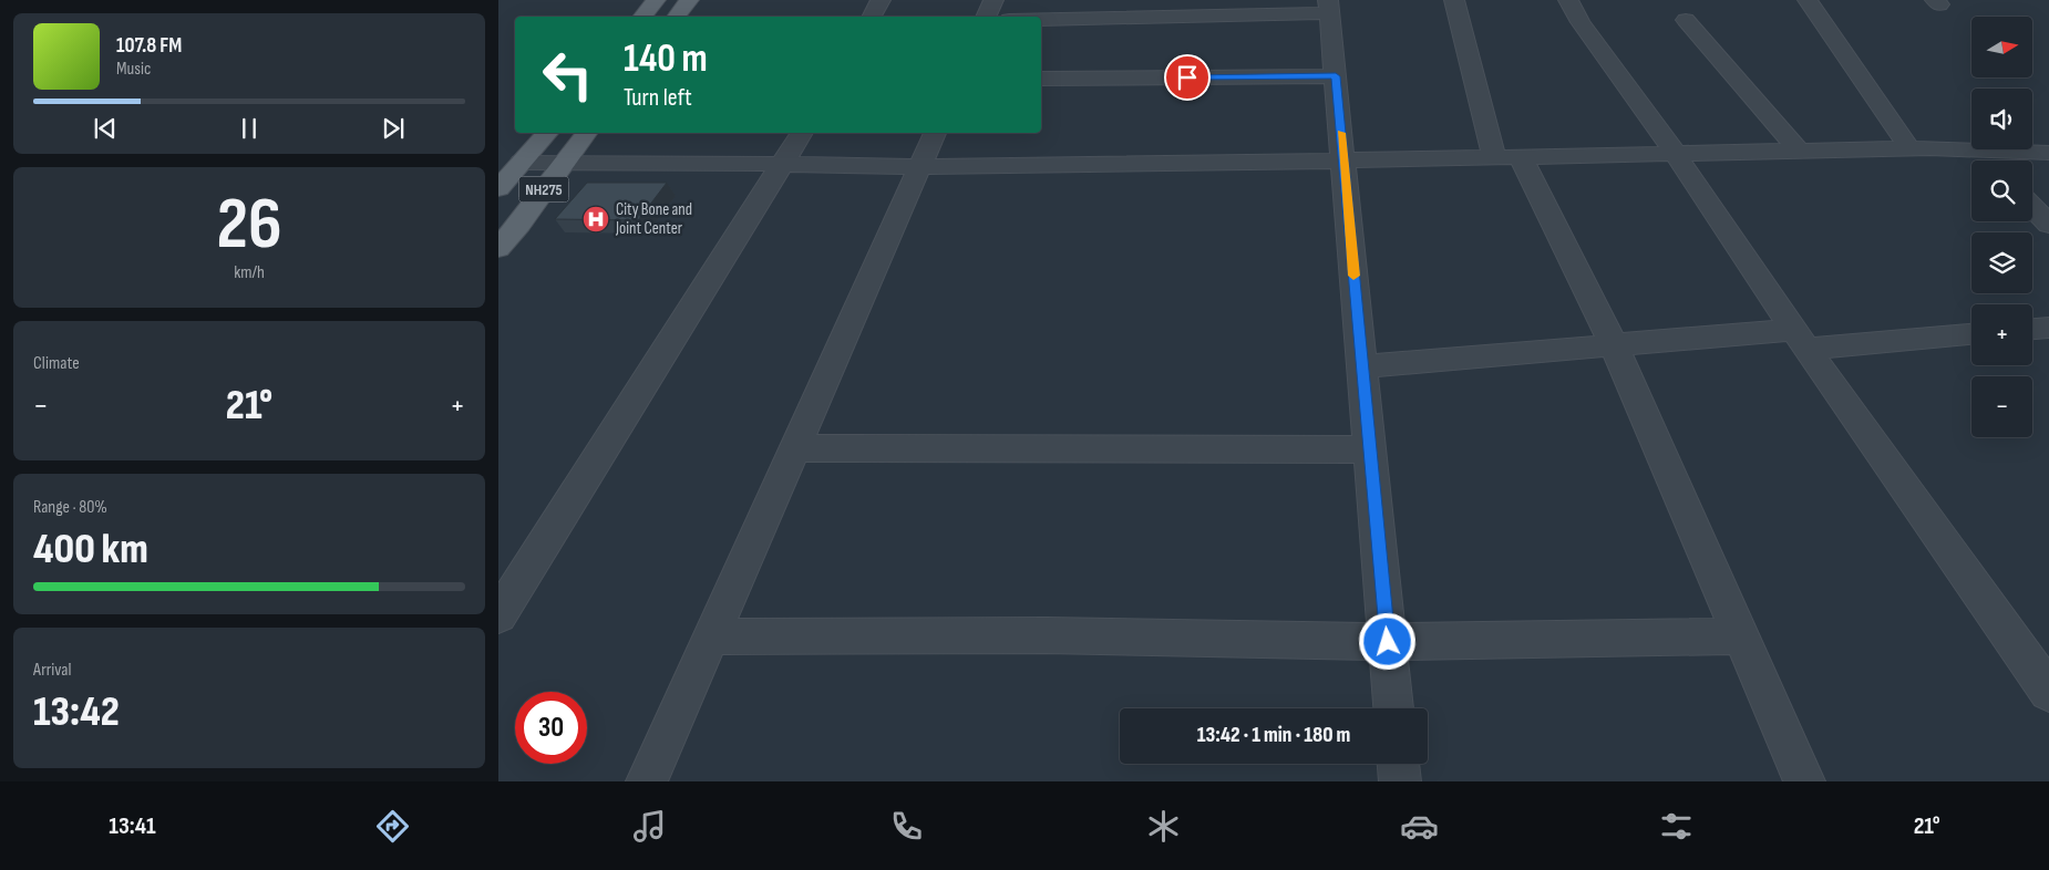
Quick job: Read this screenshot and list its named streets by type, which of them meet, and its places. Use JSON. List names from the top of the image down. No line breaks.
{"streets":{"main road":["NH275"]},"places":{"hospital":["City Bone and Joint Center"]},"north":"right","page":{"map_buttons":["+","−"],"turn":["140 m","Turn left"],"song":["107.8 FM","Music"],"tile":[["26","km/h"],"Climate",["Range · 80%","400 km"],["Arrival","13:42"]],"heat":["−","21°","+"],"limit":"30","trip":"13:42 · 1 min · 180 m","tabs":["13:41","21°"]}}
